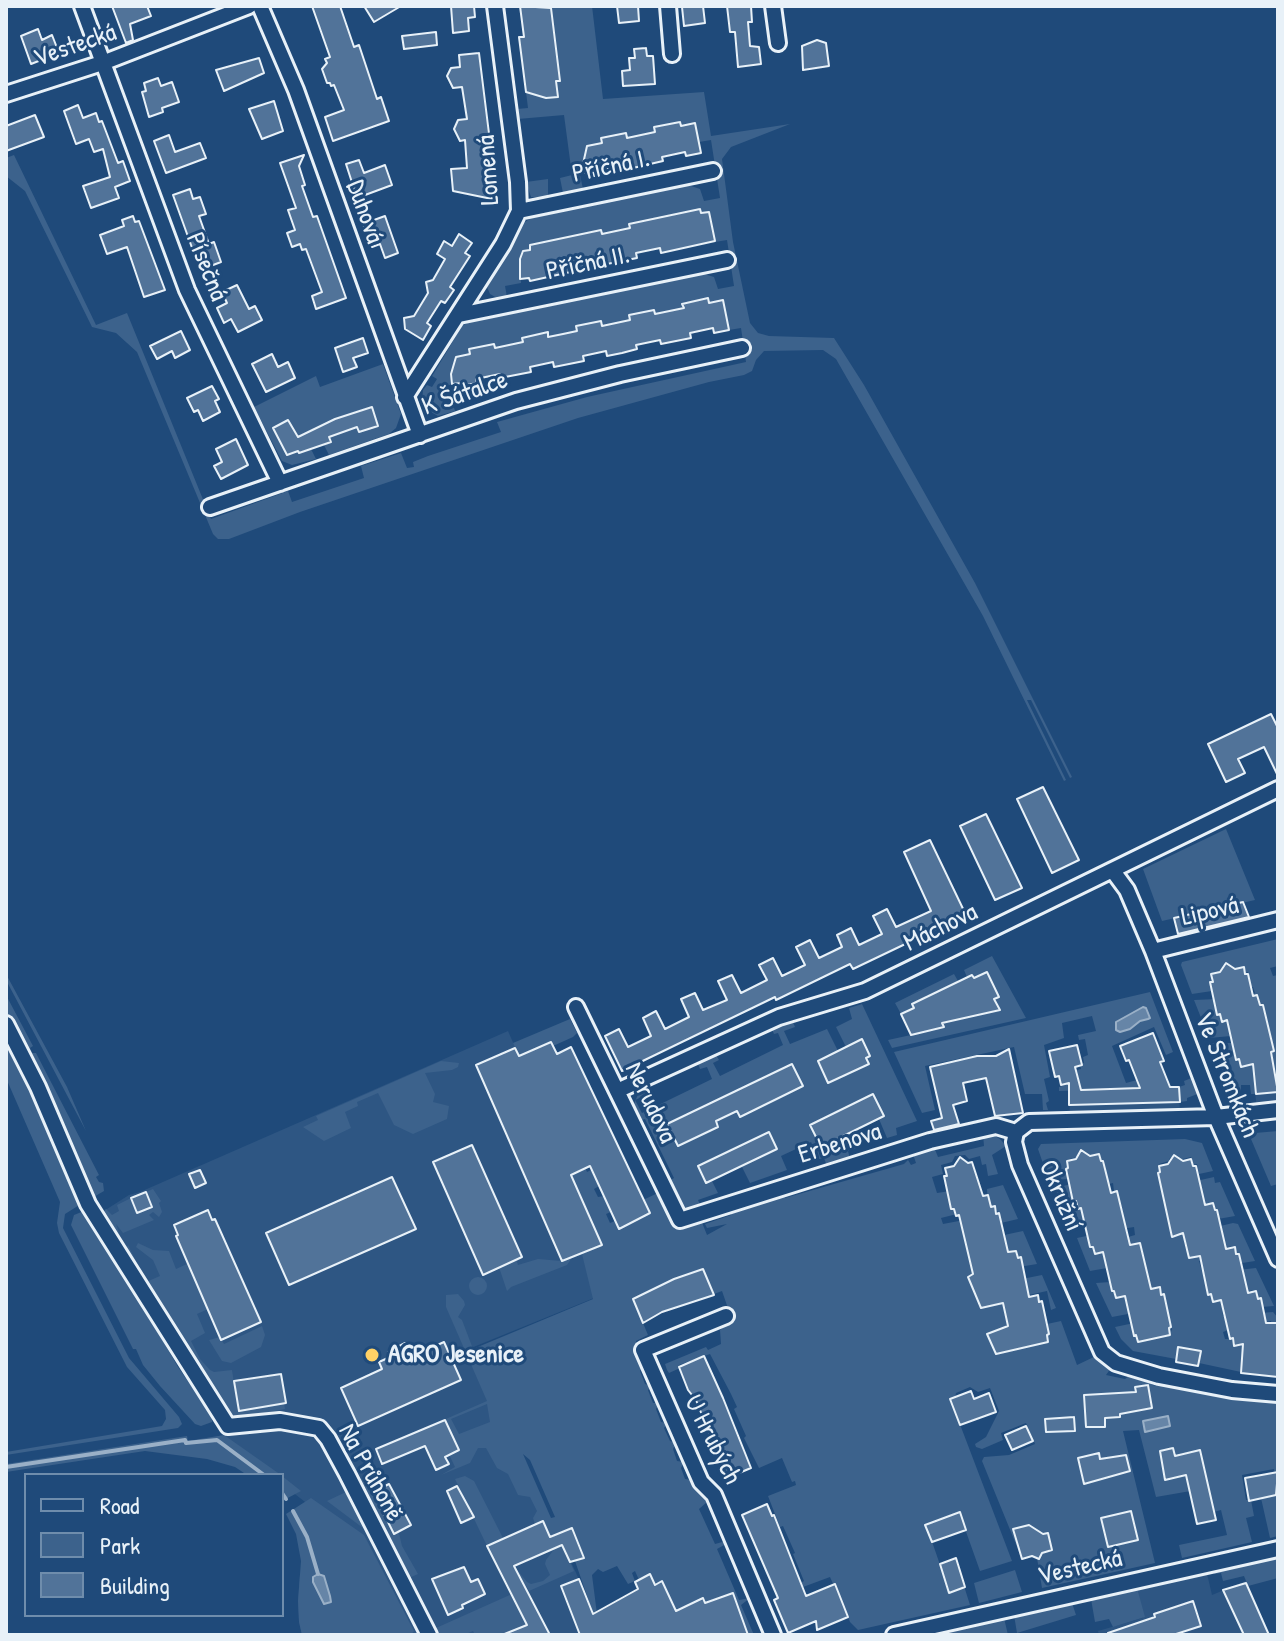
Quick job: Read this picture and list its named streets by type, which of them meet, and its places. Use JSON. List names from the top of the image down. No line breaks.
{"streets":{"street":["Vestecká","Příčná I.","Lomená","Duhová","Příčná II.","Písečná","K Šátalce","Lipová","Máchova","Ve Stromkách","Nerudova","Erbenova","Okružní","U Hrubých","Na Průhoně"]},"crossings":[["Vestecká","Písečná"],["Příčná I.","Lomená"],["Lomená","Duhová"],["Lomená","Příčná II."],["Duhová","K Šátalce"],["Písečná","K Šátalce"],["Lipová","Ve Stromkách"],["Máchova","Ve Stromkách"],["Máchova","Nerudova"],["Ve Stromkách","Okružní"],["Nerudova","Erbenova"],["Erbenova","Okružní"]],"places":["AGRO Jesenice"],"legend":["Road","Park","Building"]}
